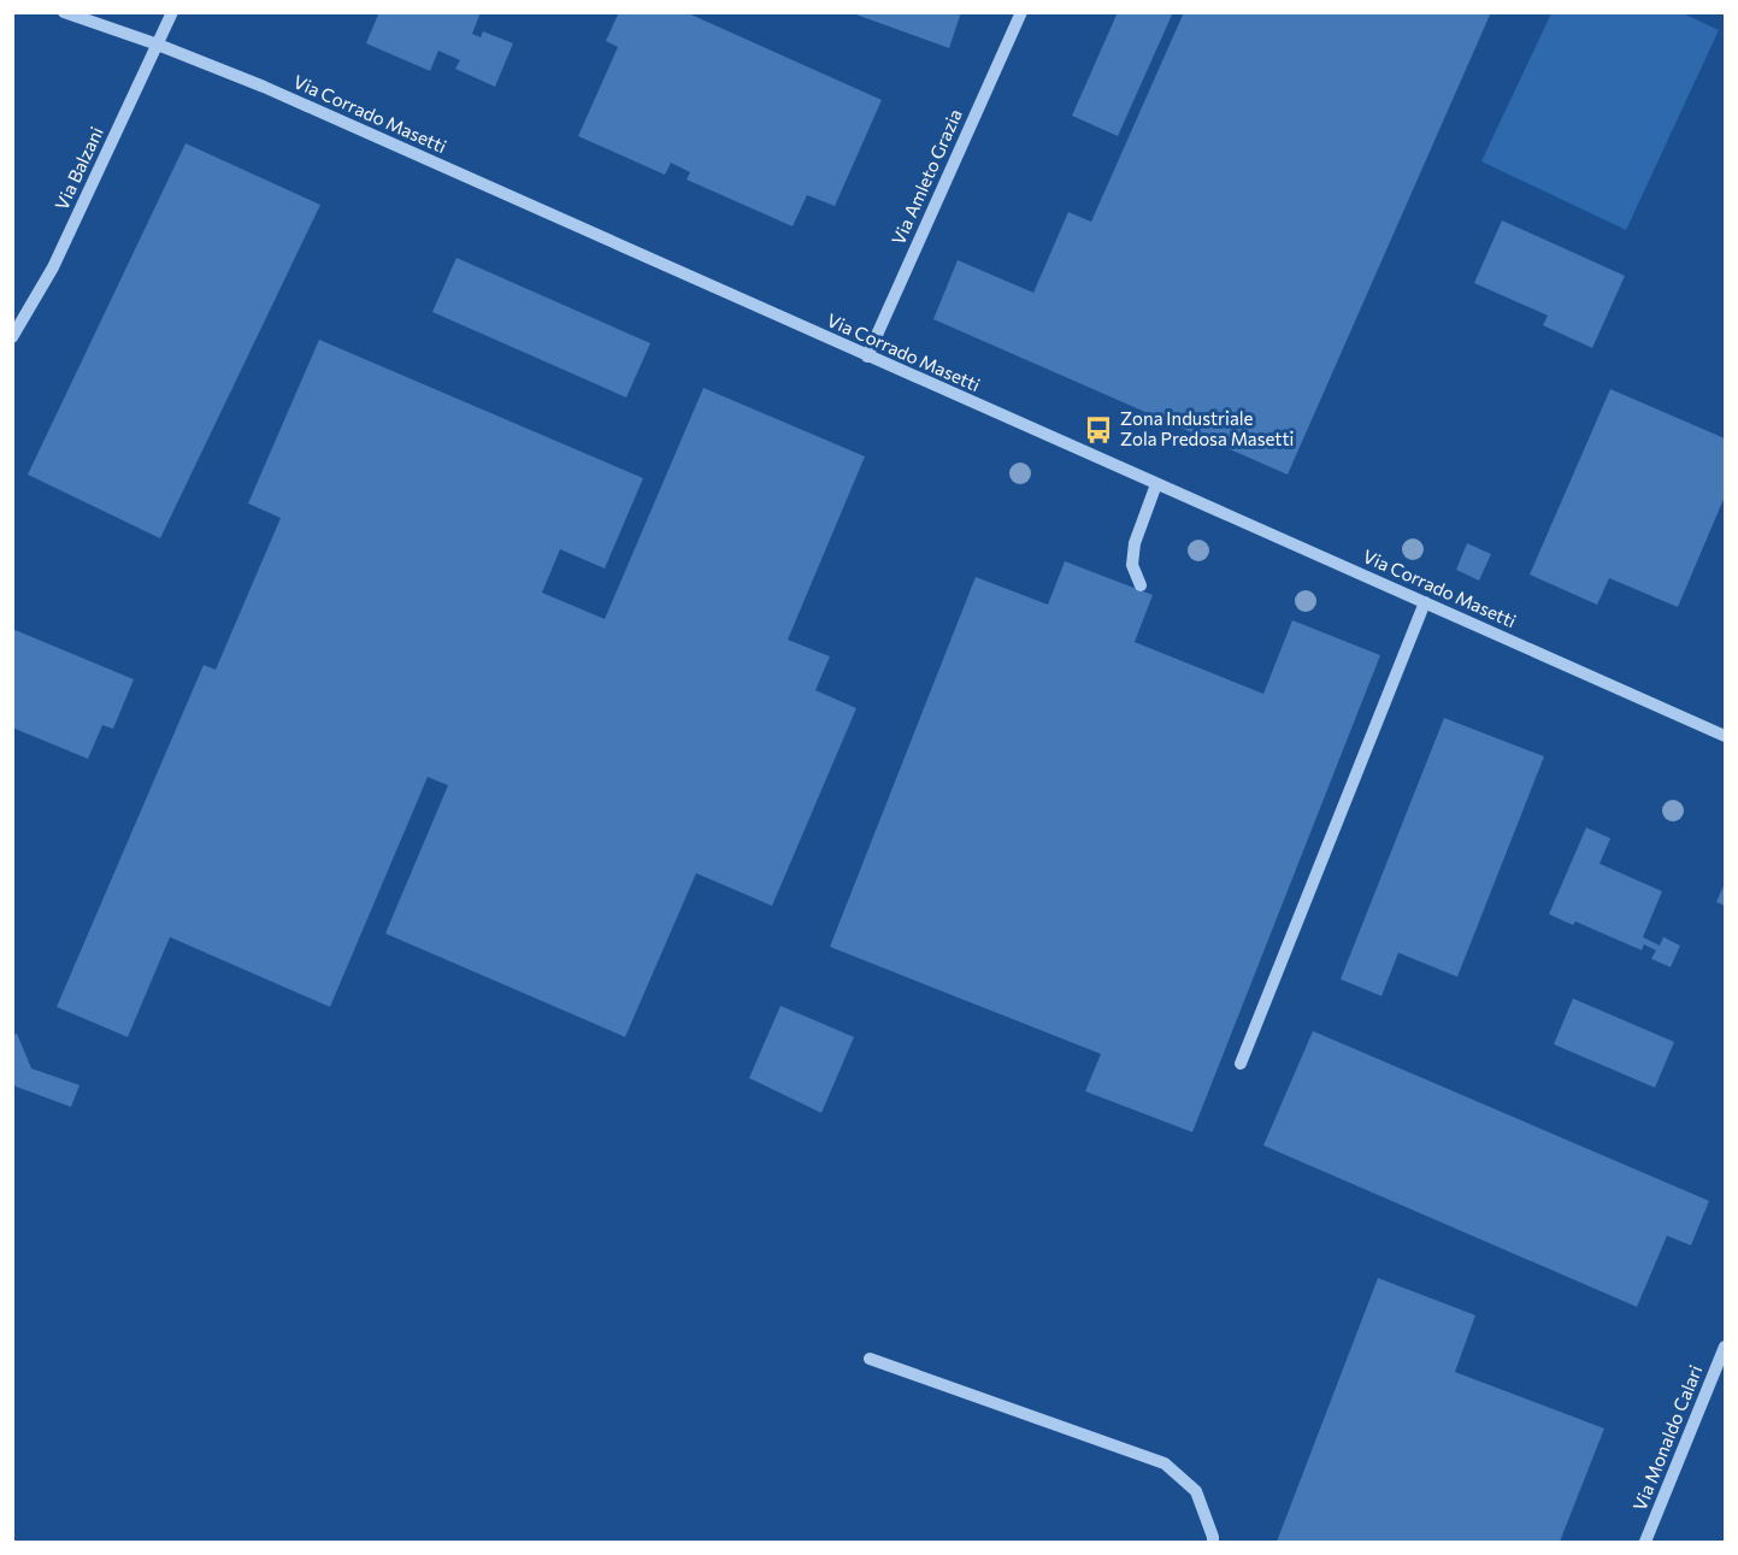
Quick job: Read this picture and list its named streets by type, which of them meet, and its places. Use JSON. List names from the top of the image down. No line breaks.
{"streets":{"street":["Via Corrado Masetti","Via Balzani","Via Amleto Grazia","Via Monaldo Calari"]},"crossings":[["Via Corrado Masetti","Via Balzani"],["Via Corrado Masetti","Via Amleto Grazia"]],"places":{"bus stop":["Zona Industriale Zola Predosa Masetti"]}}
